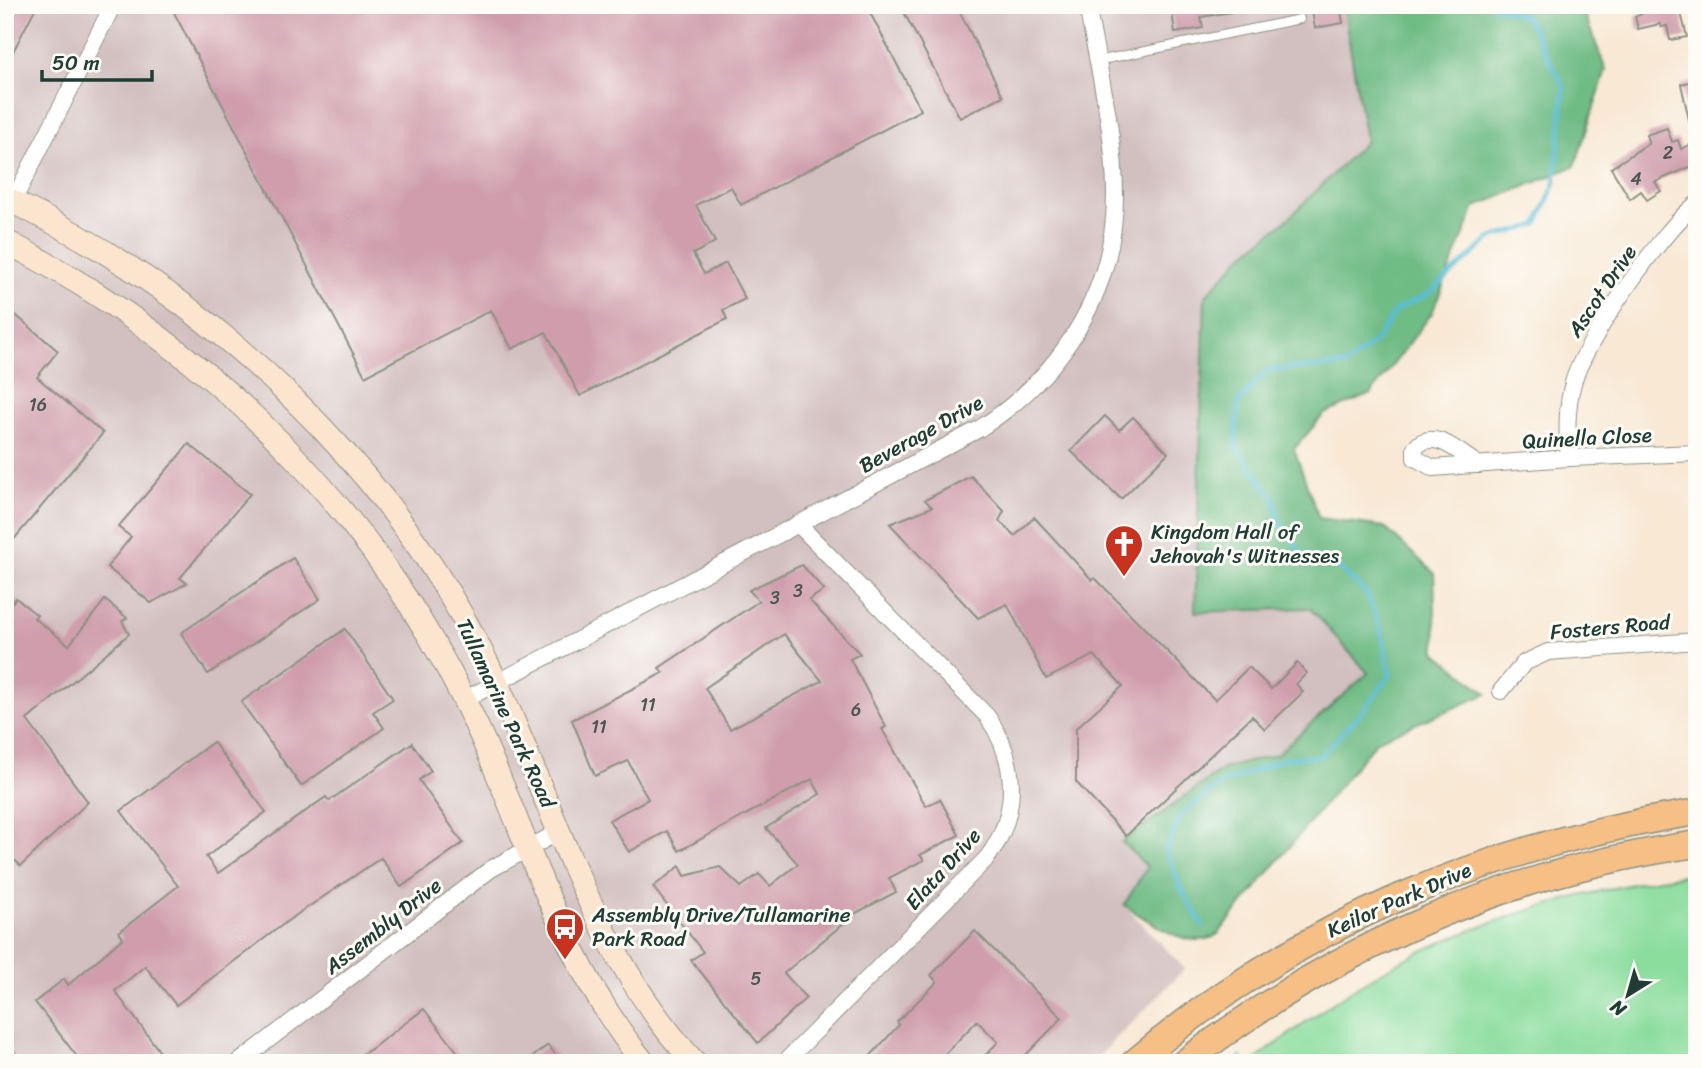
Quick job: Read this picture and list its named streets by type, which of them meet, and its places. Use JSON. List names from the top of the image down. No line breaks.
{"streets":{"main road":["Keilor Park Drive"],"street":["Ascot Drive","Beverage Drive","Quinella Close","Fosters Road","Tullamarine Park Road","Elata Drive","Assembly Drive"]},"crossings":[["Ascot Drive","Quinella Close"],["Beverage Drive","Tullamarine Park Road"],["Beverage Drive","Elata Drive"],["Tullamarine Park Road","Assembly Drive"]],"places":{"church":["Kingdom Hall of Jehovah's Witnesses"],"bus stop":["Assembly Drive/Tullamarine Park Road"]},"house_numbers":["2","4","16","3","3","11","6","11","5"],"scale_bar":"50 m","north":"bottom left"}
